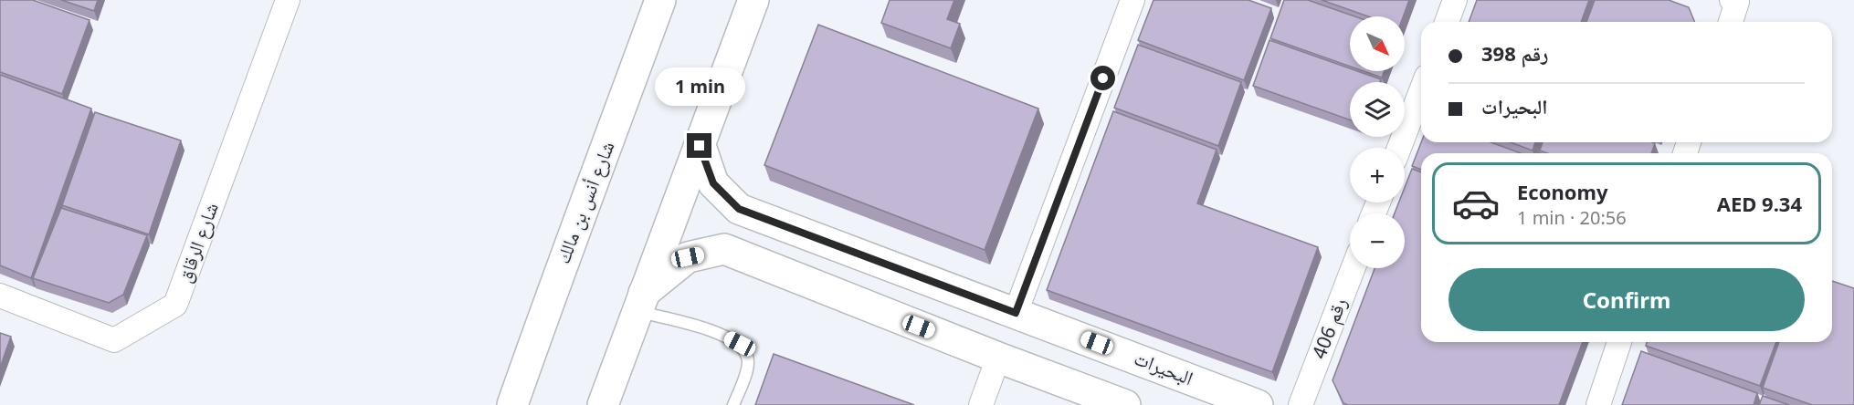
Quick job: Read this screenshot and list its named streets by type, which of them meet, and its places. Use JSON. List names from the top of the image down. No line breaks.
{"streets":{"street":["شارع أنس بن مالك","شارع الرقاق","رقم 406","البحيرات"]},"north":"bottom right","page":{"map_buttons":["+","−"],"banner":["رقم 398","البحيرات"],"bubble":"1 min","list":[{"name":"Economy","note":"1 min · 20:56","value":"AED 9.34"}],"buttons":"Confirm"}}
